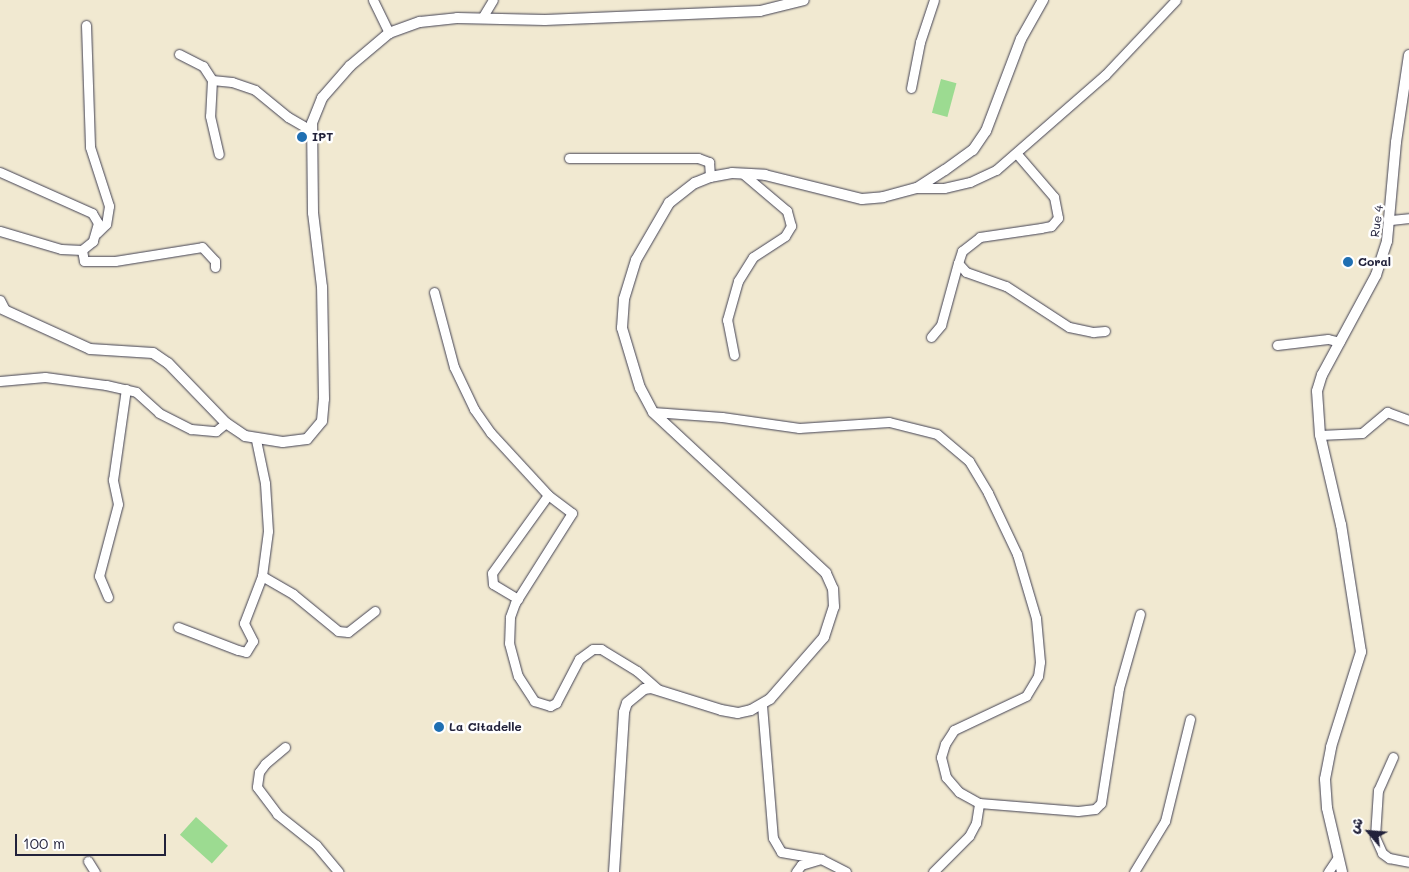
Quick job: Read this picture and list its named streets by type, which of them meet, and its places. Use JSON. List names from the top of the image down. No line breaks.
{"streets":{"street":["Rue 4"]},"places":["IPT","Coral","La Citadelle"],"scale_bar":"100 m","north":"top left"}
